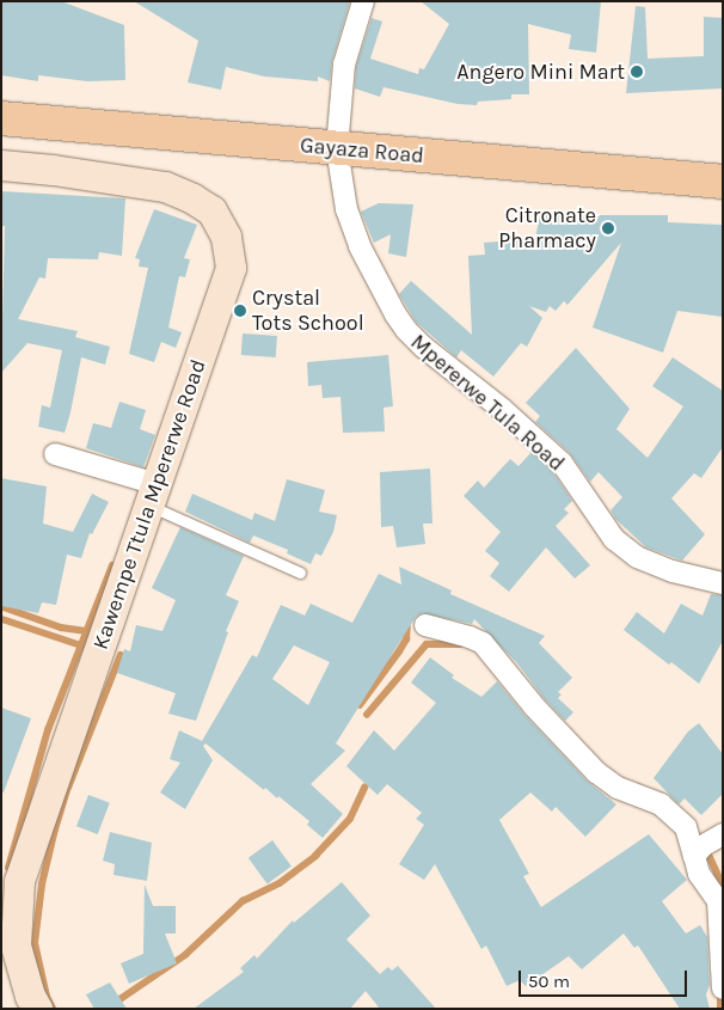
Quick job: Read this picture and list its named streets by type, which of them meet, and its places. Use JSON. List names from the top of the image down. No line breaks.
{"streets":{"main road":["Gayaza Road"],"street":["Mpererwe Tula Road","Kawempe Ttula Mpererwe Road"]},"crossings":[["Gayaza Road","Mpererwe Tula Road"]],"places":["Angero Mini Mart","Citronate Pharmacy","Crystal Tots School"],"scale_bar":"50 m"}
